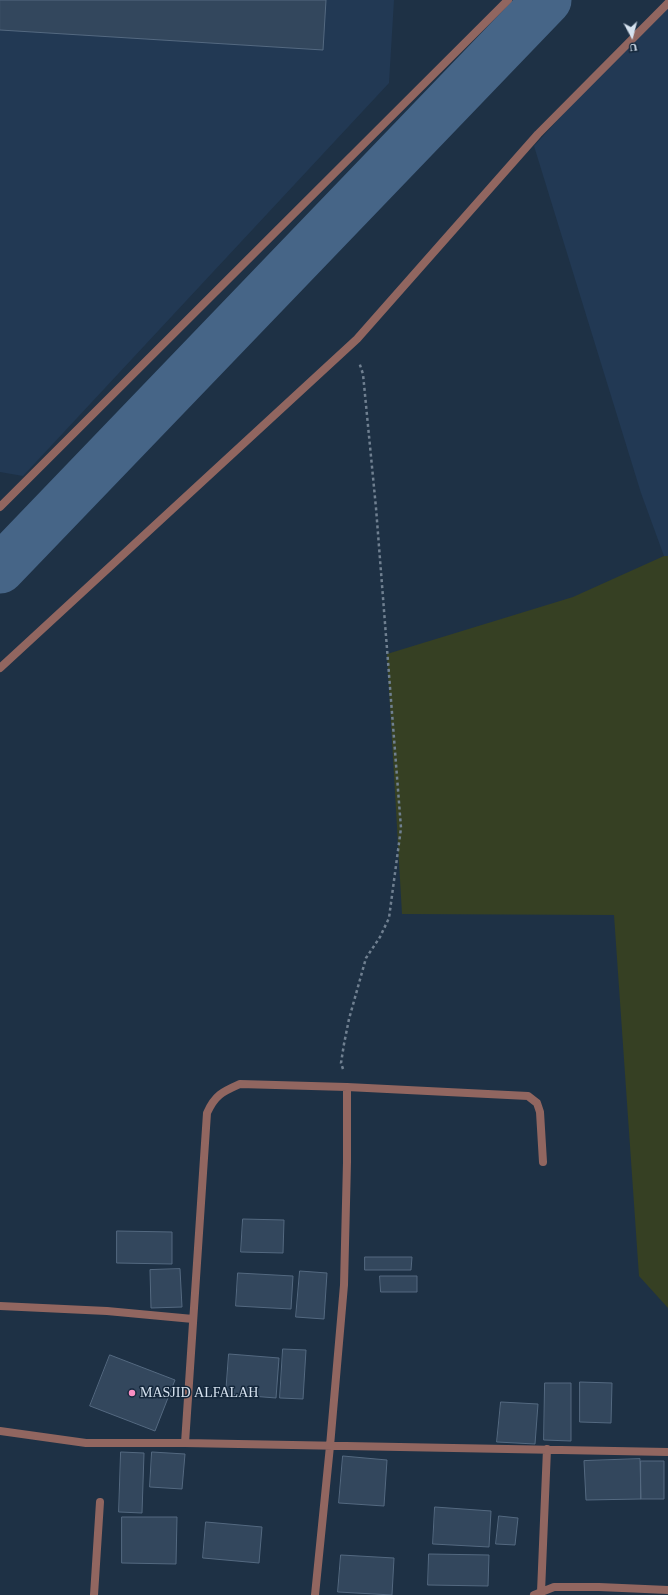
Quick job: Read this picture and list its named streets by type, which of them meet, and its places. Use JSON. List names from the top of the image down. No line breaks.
{"places":["MASJID ALFALAH"],"north":"bottom"}
